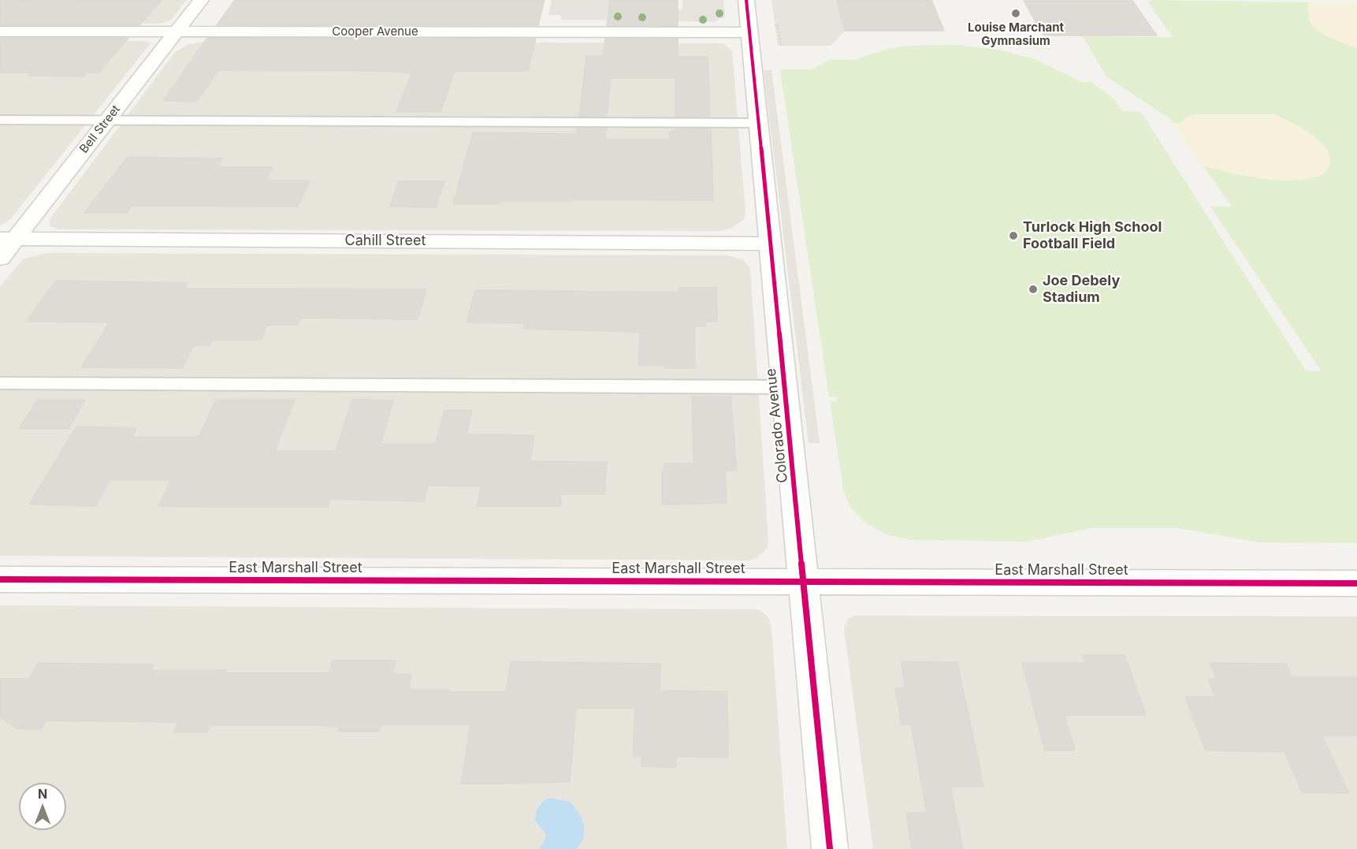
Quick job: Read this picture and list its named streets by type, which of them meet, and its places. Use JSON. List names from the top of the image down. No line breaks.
{"streets":{"street":["Cooper Avenue","Bell Street","Cahill Street","Colorado Avenue","East Marshall Street"]},"crossings":[["Cooper Avenue","Bell Street"],["Cooper Avenue","Colorado Avenue"],["Bell Street","Cahill Street"],["Cahill Street","Colorado Avenue"],["Colorado Avenue","East Marshall Street"]],"places":["Louise Marchant Gymnasium","Turlock High School Football Field","Joe Debely Stadium"],"north":"top"}
